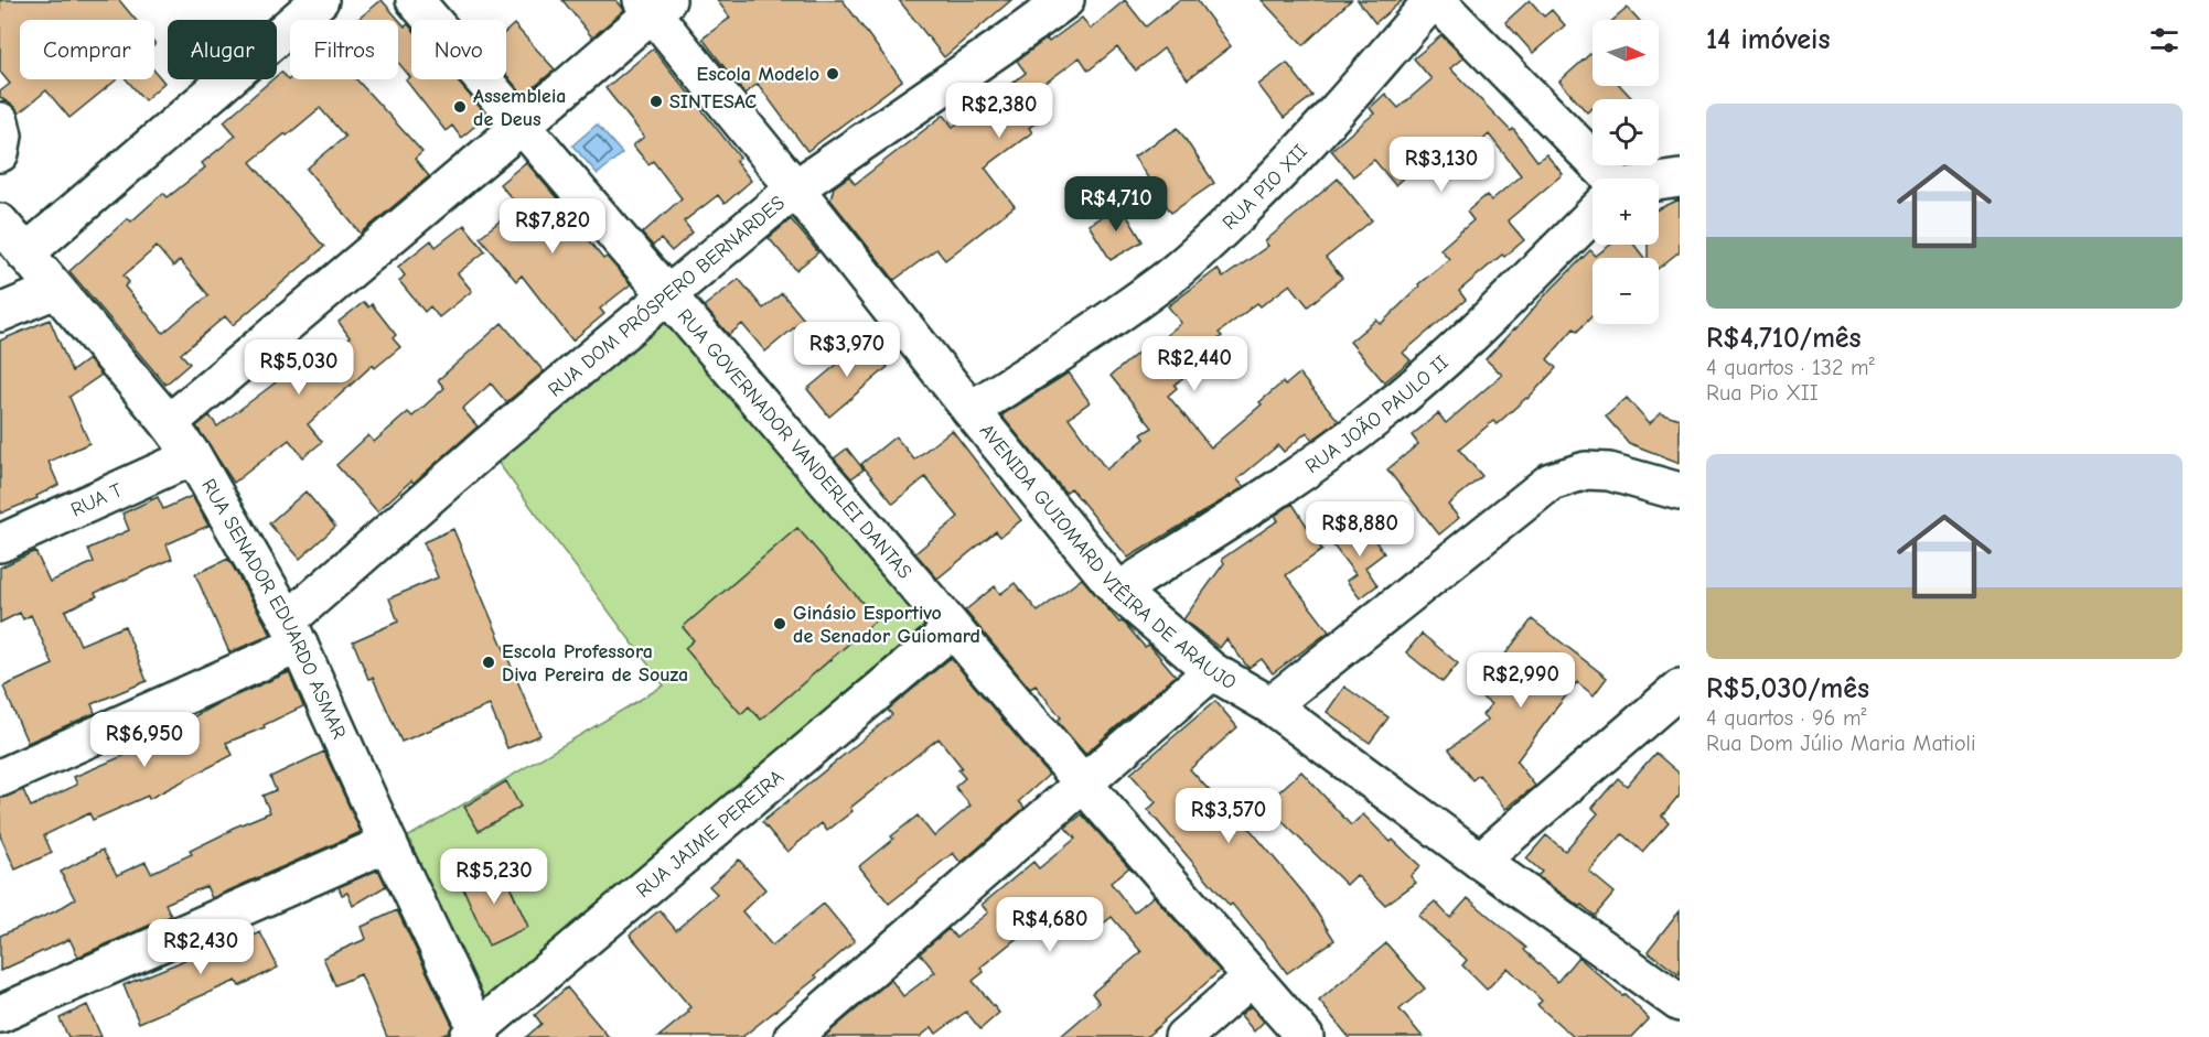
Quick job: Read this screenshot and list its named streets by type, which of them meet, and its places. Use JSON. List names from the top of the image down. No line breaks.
{"streets":{"street":["RUA PIO XII","RUA DOM PRÓSPERO BERNARDES","RUA JOÃO PAULO II","RUA GOVERNADOR VANDERLEI DANTAS","RUA T","AVENIDA GUIOMARD VIÊIRA DE ARAUJO","RUA SENADOR EDUARDO ASMAR","RUA JAIME PEREIRA"]},"crossings":[["RUA PIO XII","AVENIDA GUIOMARD VIÊIRA DE ARAUJO"],["RUA DOM PRÓSPERO BERNARDES","RUA GOVERNADOR VANDERLEI DANTAS"],["RUA DOM PRÓSPERO BERNARDES","AVENIDA GUIOMARD VIÊIRA DE ARAUJO"],["RUA DOM PRÓSPERO BERNARDES","RUA SENADOR EDUARDO ASMAR"],["RUA JOÃO PAULO II","AVENIDA GUIOMARD VIÊIRA DE ARAUJO"],["RUA GOVERNADOR VANDERLEI DANTAS","RUA JAIME PEREIRA"],["RUA T","RUA SENADOR EDUARDO ASMAR"],["RUA SENADOR EDUARDO ASMAR","RUA JAIME PEREIRA"]],"places":["Escola Modelo","SINTESAC","Assembleia de Deus","Ginásio Esportivo de Senador Guiomard","Escola Professora Diva Pereira de Souza"],"north":"right","page":{"heading":"14 imóveis","map_buttons":["+","−"],"chip":["Comprar","Alugar","Filtros","Novo"],"list":[{"name":"R$4,710/mês","note":"4 quartos · 132 m² · Rua Pio XII"},{"name":"R$5,030/mês","note":"4 quartos · 96 m² · Rua Dom Júlio Maria Matioli"}],"price":["R$2,380","R$3,130","R$4,710","R$7,820","R$3,970","R$2,440","R$5,030","R$8,880","R$2,990","R$6,950","R$3,570","R$5,230","R$4,680","R$2,430"]}}
